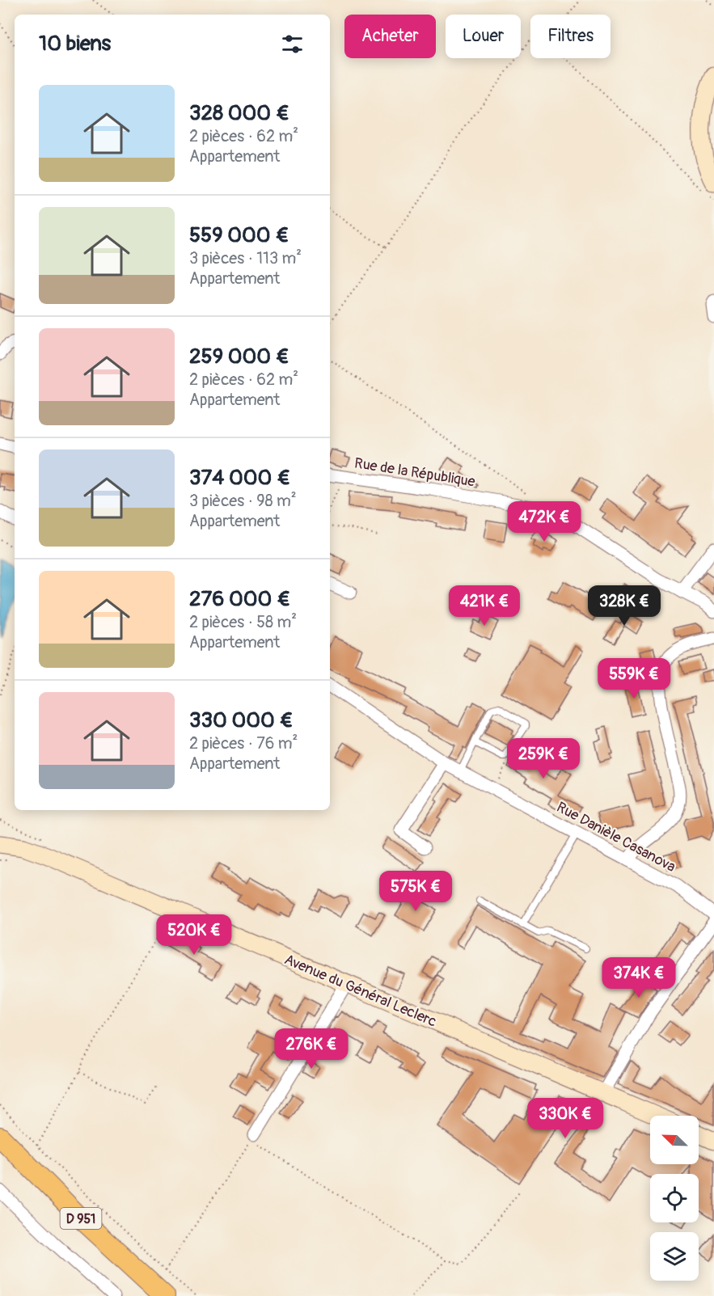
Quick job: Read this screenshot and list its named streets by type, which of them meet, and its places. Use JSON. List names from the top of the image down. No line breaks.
{"streets":{"main road":["Avenue du Général Leclerc","D 951"],"street":["Rue de la République","Rue Danièle Casanova"]},"north":"top left","page":{"chip":["Acheter","Louer","Filtres"],"heading":"10 biens","list":[{"name":"328 000 €","note":"2 pièces · 62 m² · Appartement"},{"name":"559 000 €","note":"3 pièces · 113 m² · Appartement"},{"name":"259 000 €","note":"2 pièces · 62 m² · Appartement"},{"name":"374 000 €","note":"3 pièces · 98 m² · Appartement"},{"name":"276 000 €","note":"2 pièces · 58 m² · Appartement"},{"name":"330 000 €","note":"2 pièces · 76 m² · Appartement"}],"price":["472K €","421K €","328K €","559K €","259K €","575K €","520K €","374K €","276K €","330K €"]}}
